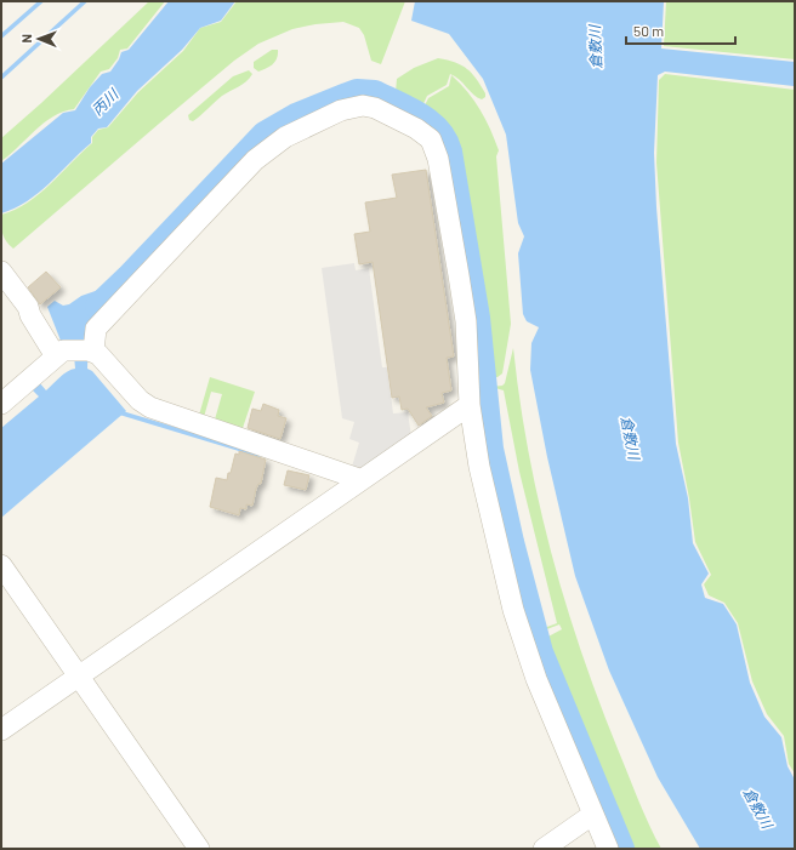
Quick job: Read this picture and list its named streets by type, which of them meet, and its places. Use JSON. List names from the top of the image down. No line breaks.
{"water":["倉敷川","丙川"],"scale_bar":"50 m","north":"left"}
